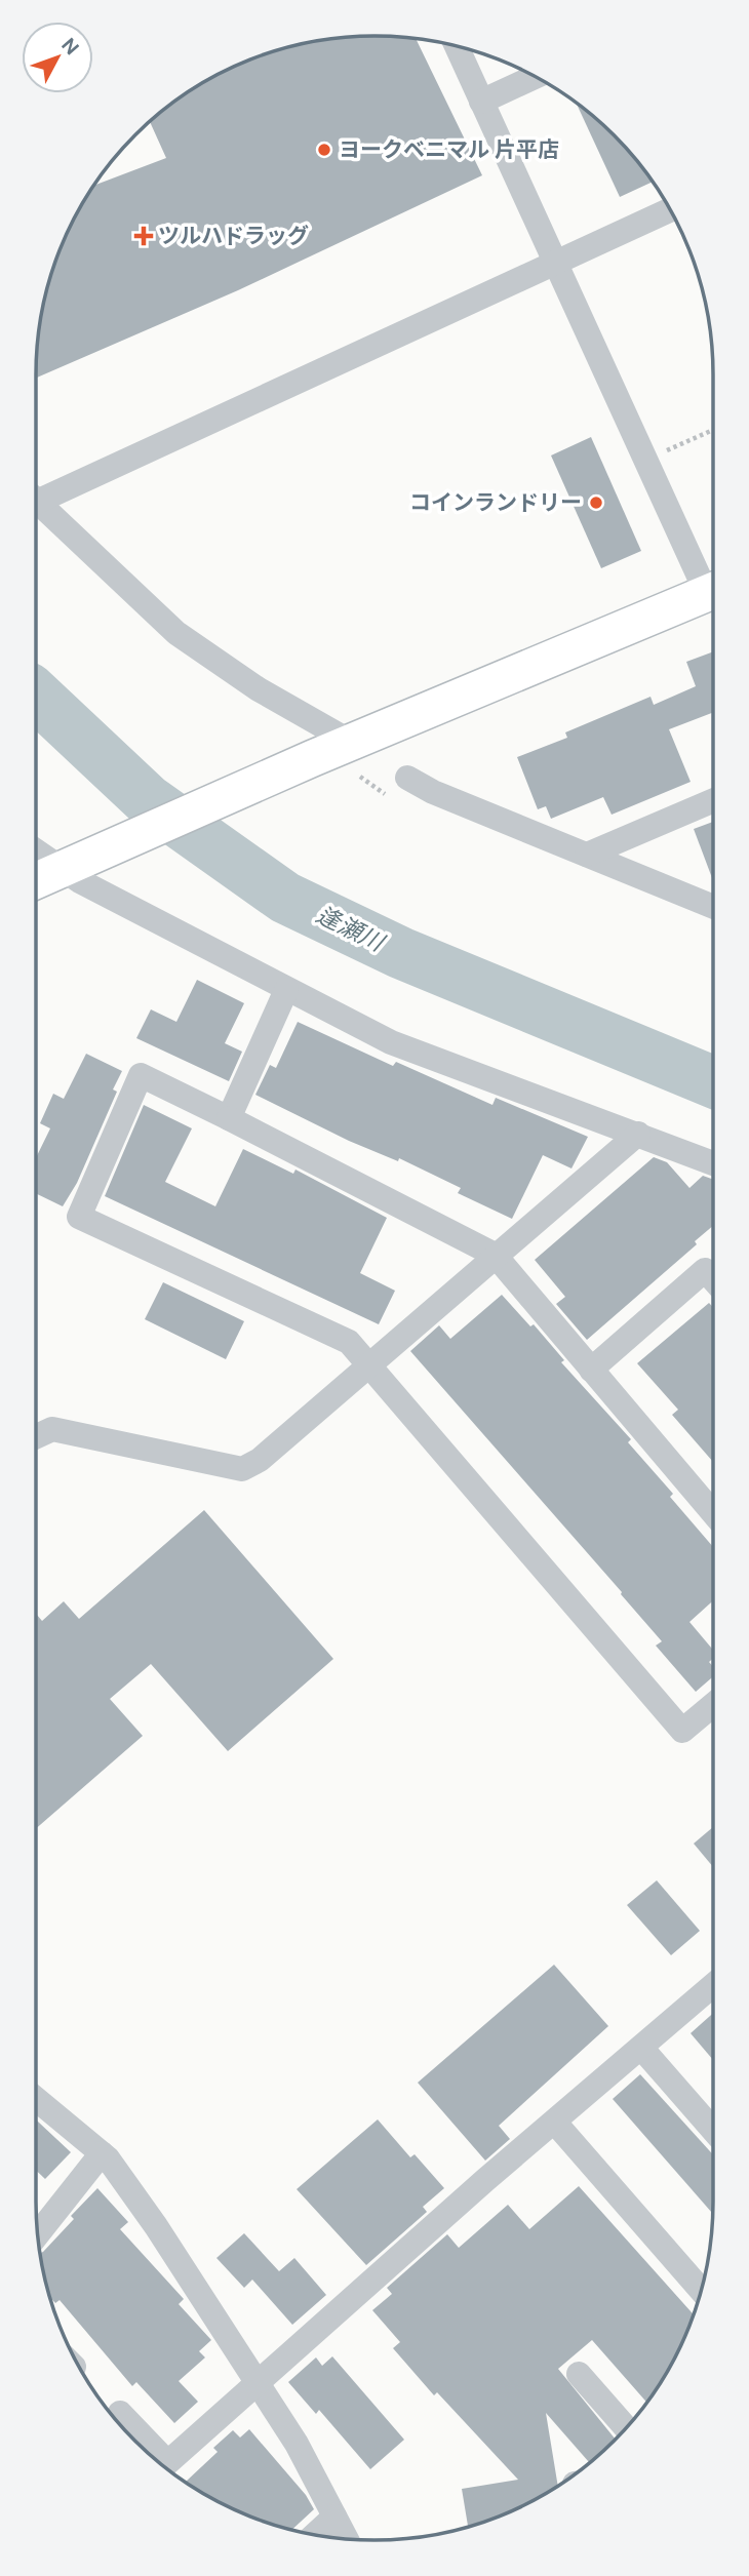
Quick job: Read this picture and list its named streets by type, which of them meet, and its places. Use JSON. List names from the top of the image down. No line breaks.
{"water":["逢瀬川"],"places":{"other":["ヨークベニマル 片平店","コインランドリー"],"health":["ツルハドラッグ"]},"north":"top right"}
